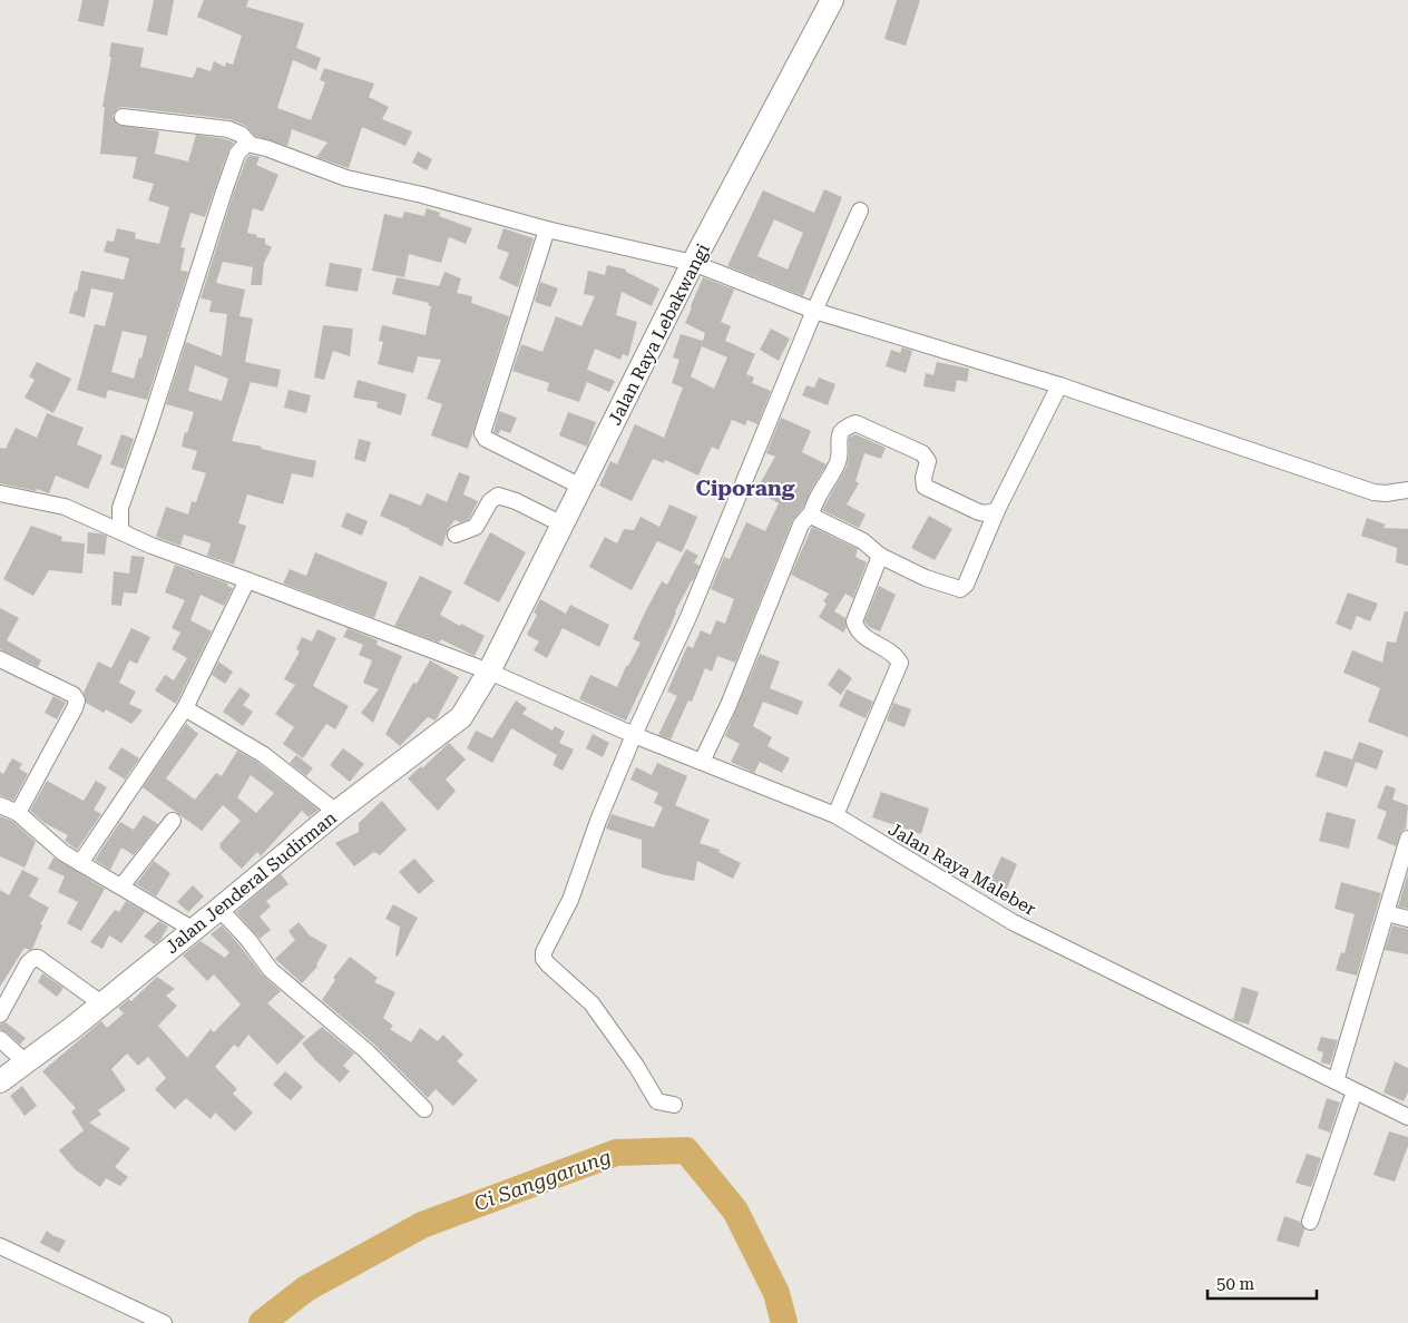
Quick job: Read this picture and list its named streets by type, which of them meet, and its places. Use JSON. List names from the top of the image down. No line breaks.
{"streets":{"main road":["Jalan Raya Lebakwangi","Jalan Jenderal Sudirman"],"street":["Jalan Raya Maleber"]},"crossings":[["Jalan Raya Lebakwangi","Jalan Raya Maleber"],["Jalan Raya Lebakwangi","Jalan Jenderal Sudirman"],["Jalan Raya Maleber","Jalan Jenderal Sudirman"]],"districts":["Ciporang"],"water":["Ci Sanggarung"],"scale_bar":"50 m"}
